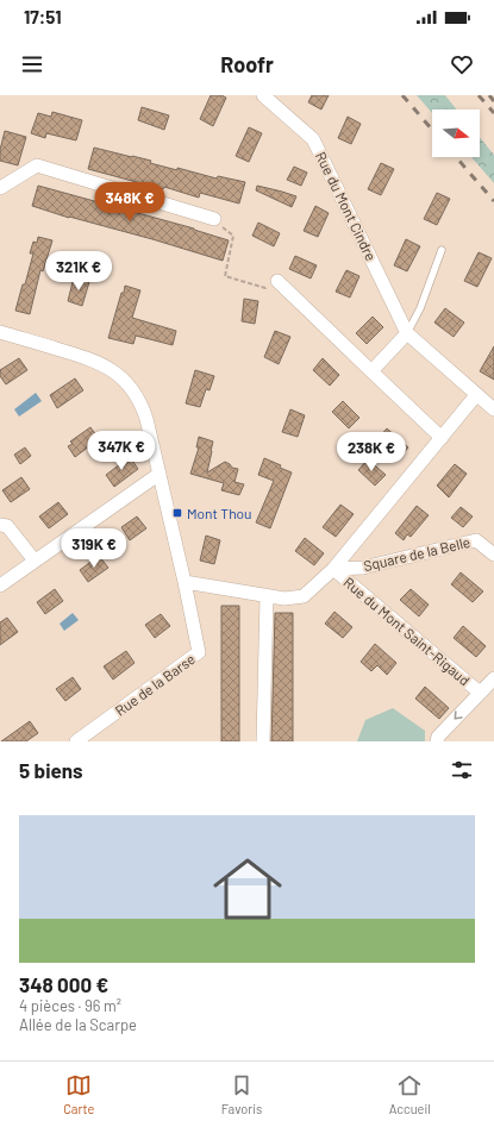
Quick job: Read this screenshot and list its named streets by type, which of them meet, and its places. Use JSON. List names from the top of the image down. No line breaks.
{"streets":{"street":["Rue du Mont Cindre","Square de la Belle","Rue du Mont Saint-Rigaud","Rue de la Barse"]},"crossings":[["Square de la Belle","Rue du Mont Saint-Rigaud"]],"places":{"transit":["Mont Thou"]},"north":"right","page":{"status":"17:51","header":"Roofr","price":["348K €","321K €","347K €","238K €","319K €"],"heading":"5 biens","list":[{"name":"348 000 €","note":"4 pièces · 96 m² · Allée de la Scarpe"}],"tabs":["Carte","Favoris","Accueil"]}}
